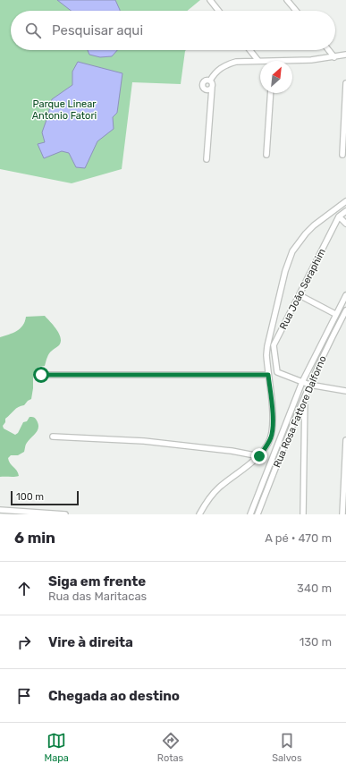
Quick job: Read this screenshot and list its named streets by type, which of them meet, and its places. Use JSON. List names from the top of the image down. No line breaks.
{"streets":{"street":["Rua João Seraphim","Rua Rosa Fattore Dalforno"]},"crossings":[["Rua João Seraphim","Rua Rosa Fattore Dalforno"]],"parks":["Parque Linear Antonio Fatori"],"scale_bar":"100 m","north":"top right","page":{"search":"Pesquisar aqui","scale":"100 m","heading":["6 min","A pé · 470 m"],"list":[["Siga em frente","Rua das Maritacas","340 m"],["Vire à direita","130 m"],"Chegada ao destino"],"nav":["Mapa","Rotas","Salvos"]}}
